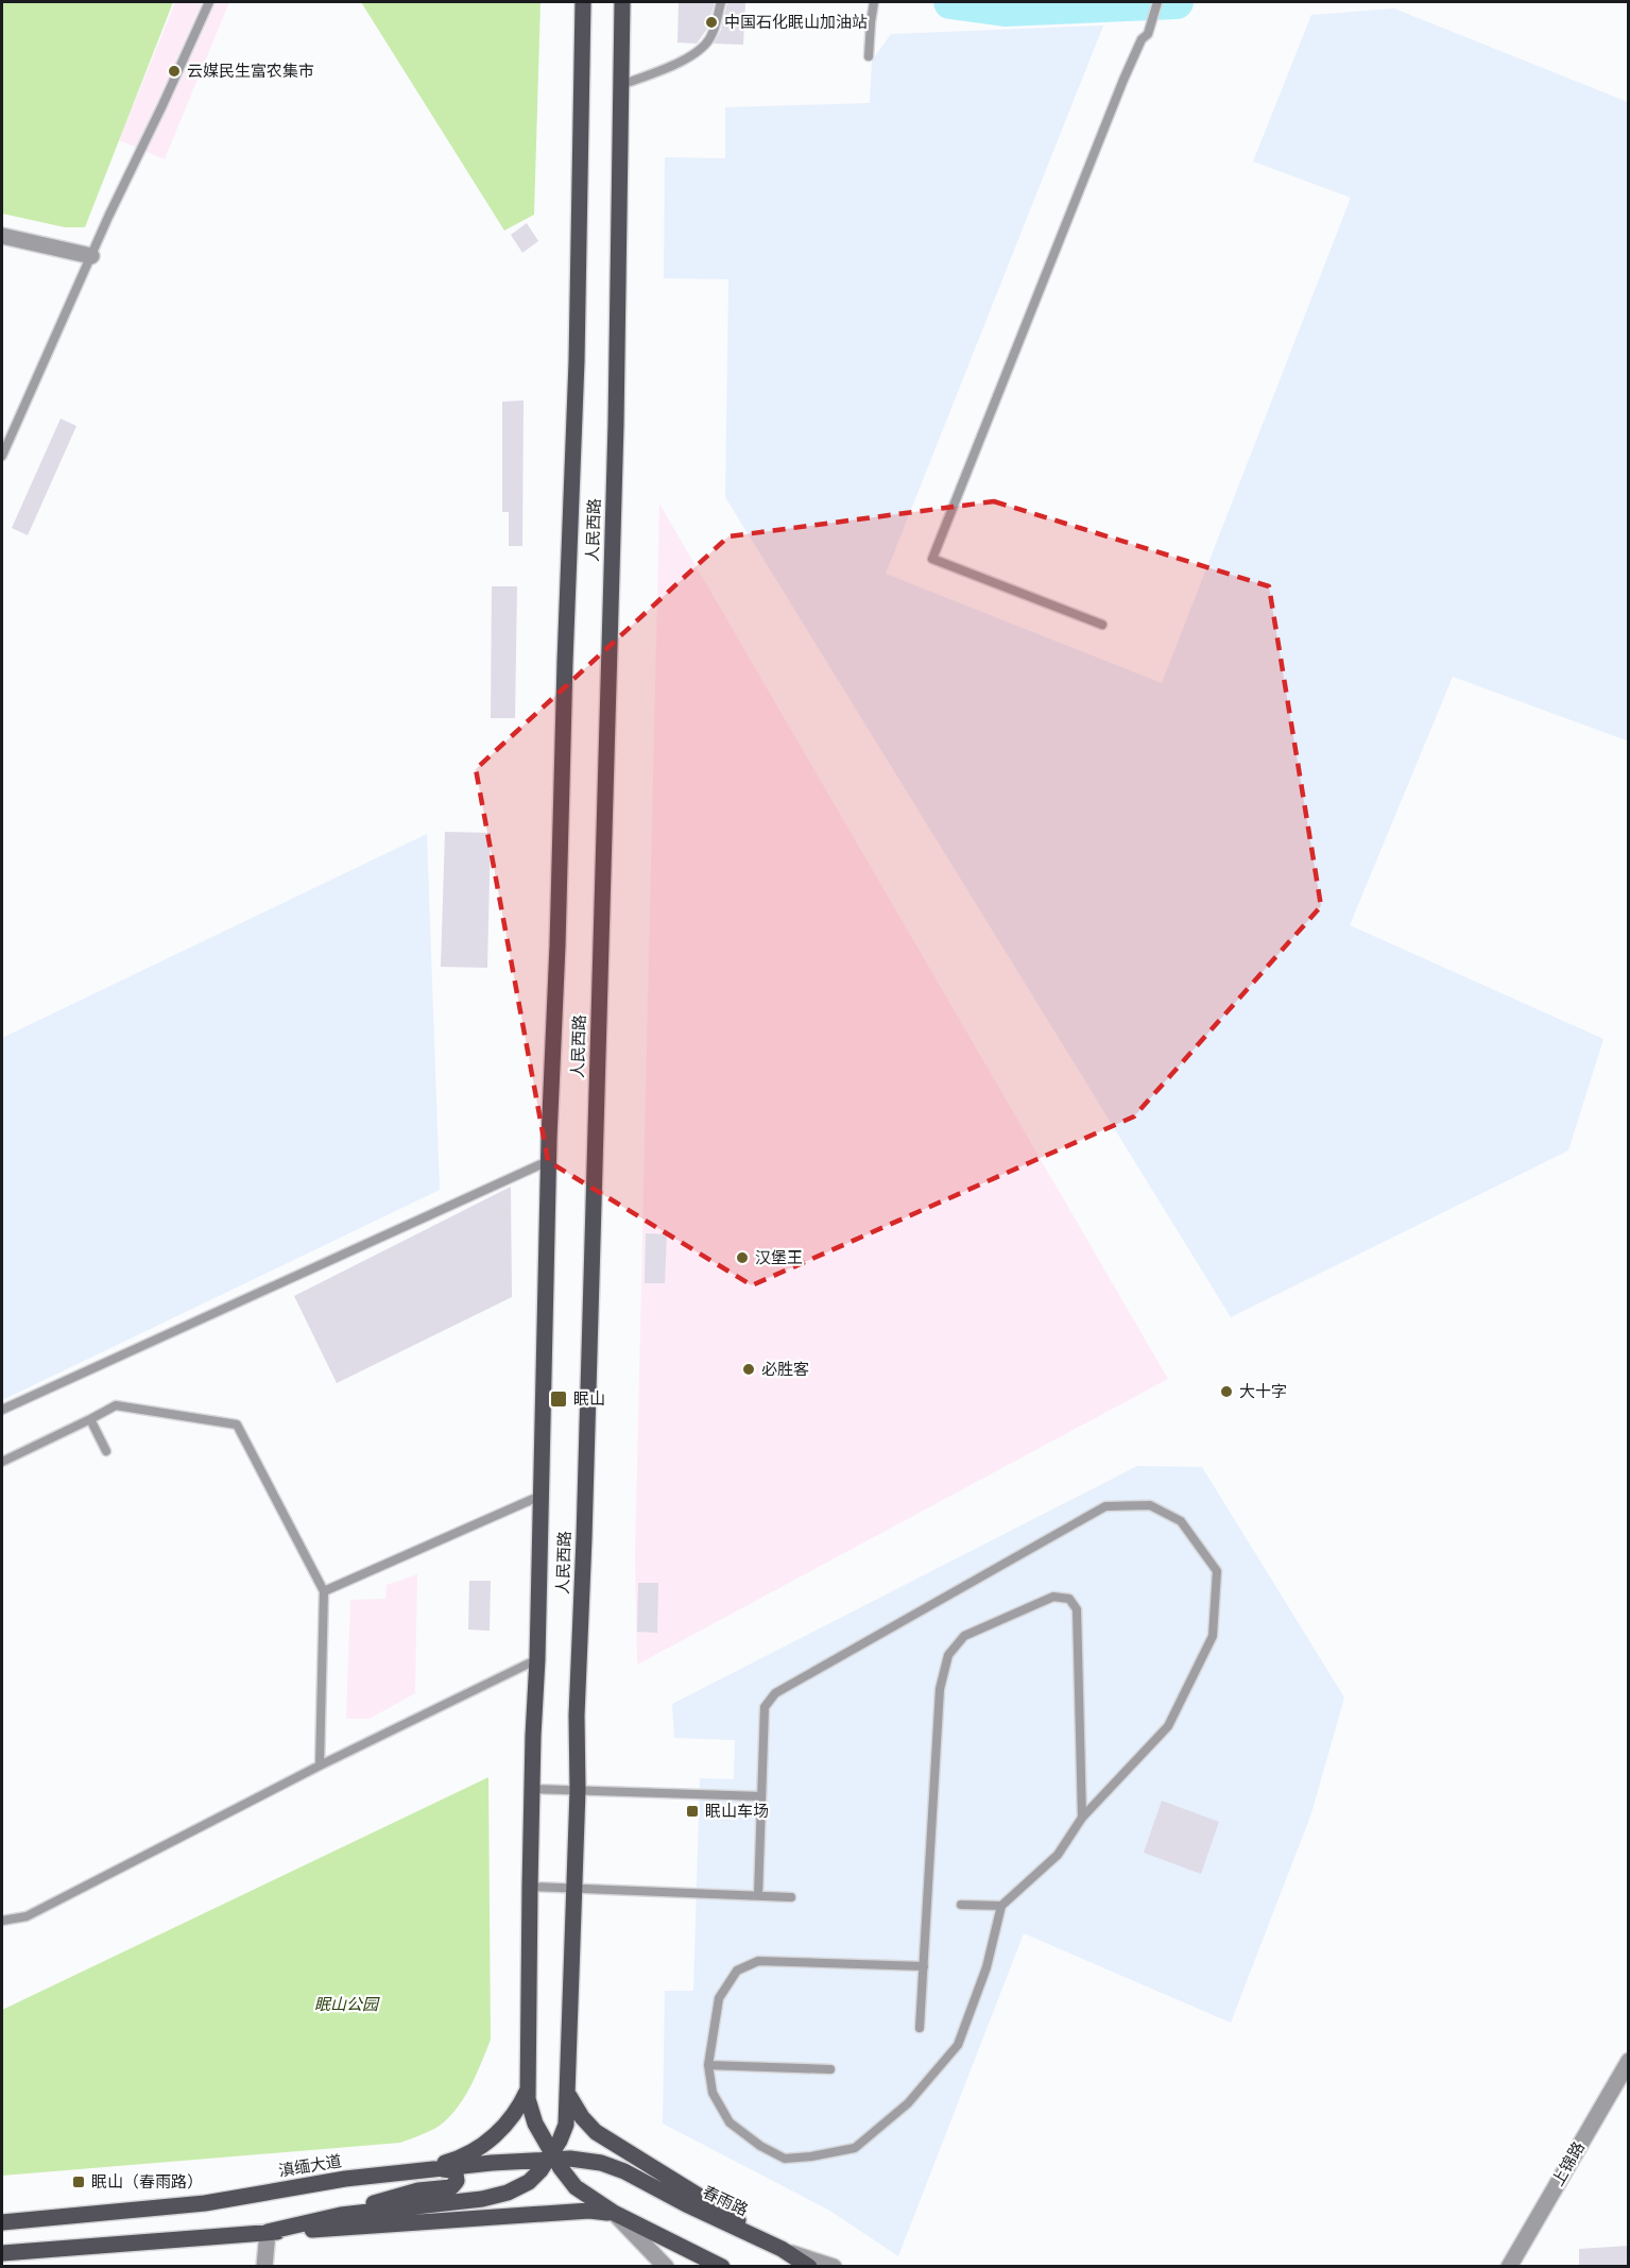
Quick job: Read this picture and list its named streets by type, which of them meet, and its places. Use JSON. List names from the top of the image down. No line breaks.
{"streets":{"main road":["人民西路","滇缅大道","春雨路"],"street":["上锦路"]},"crossings":[["人民西路","滇缅大道"],["滇缅大道","春雨路"]],"parks":["眠山公园"],"places":{"other":["中国石化眠山加油站","云媒民生富农集市","汉堡王","必胜客","大十字"],"transit":["眠山","眠山车场","眠山（春雨路）"]}}
